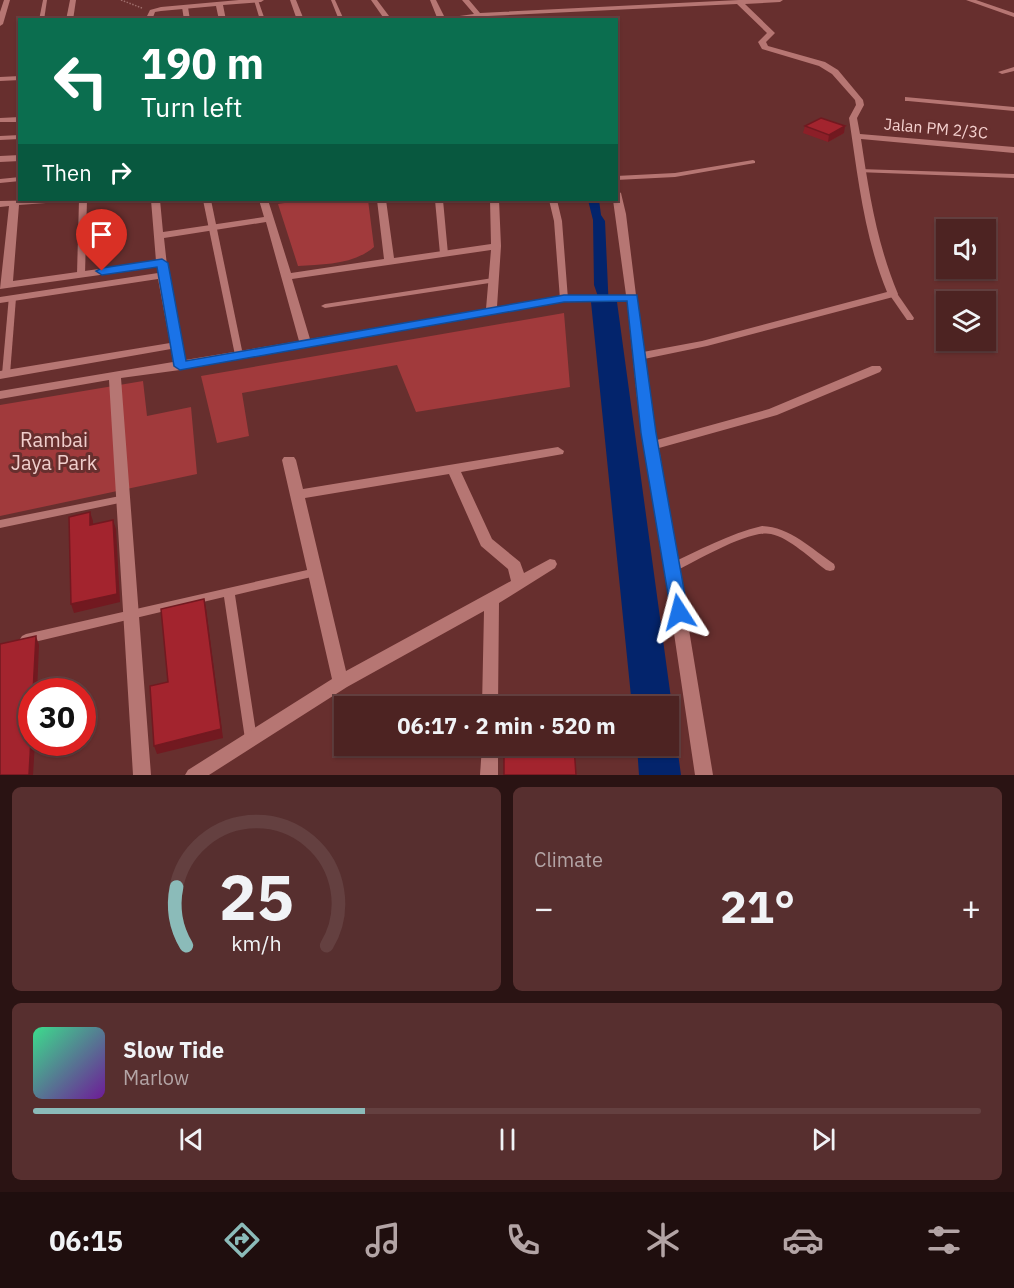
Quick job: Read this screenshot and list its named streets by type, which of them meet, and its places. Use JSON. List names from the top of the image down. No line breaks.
{"streets":{"street":["Jalan PM 2/3C"]},"parks":["Rambai Jaya Park"],"page":{"turn":["190 m","Turn left"],"then":"Then","limit":"30","trip":"06:17 · 2 min · 520 m","tile":"Climate","heat":["−","21°","+"],"song":["Slow Tide","Marlow"],"tabs":"06:15","gauge":["25","km/h"]}}
